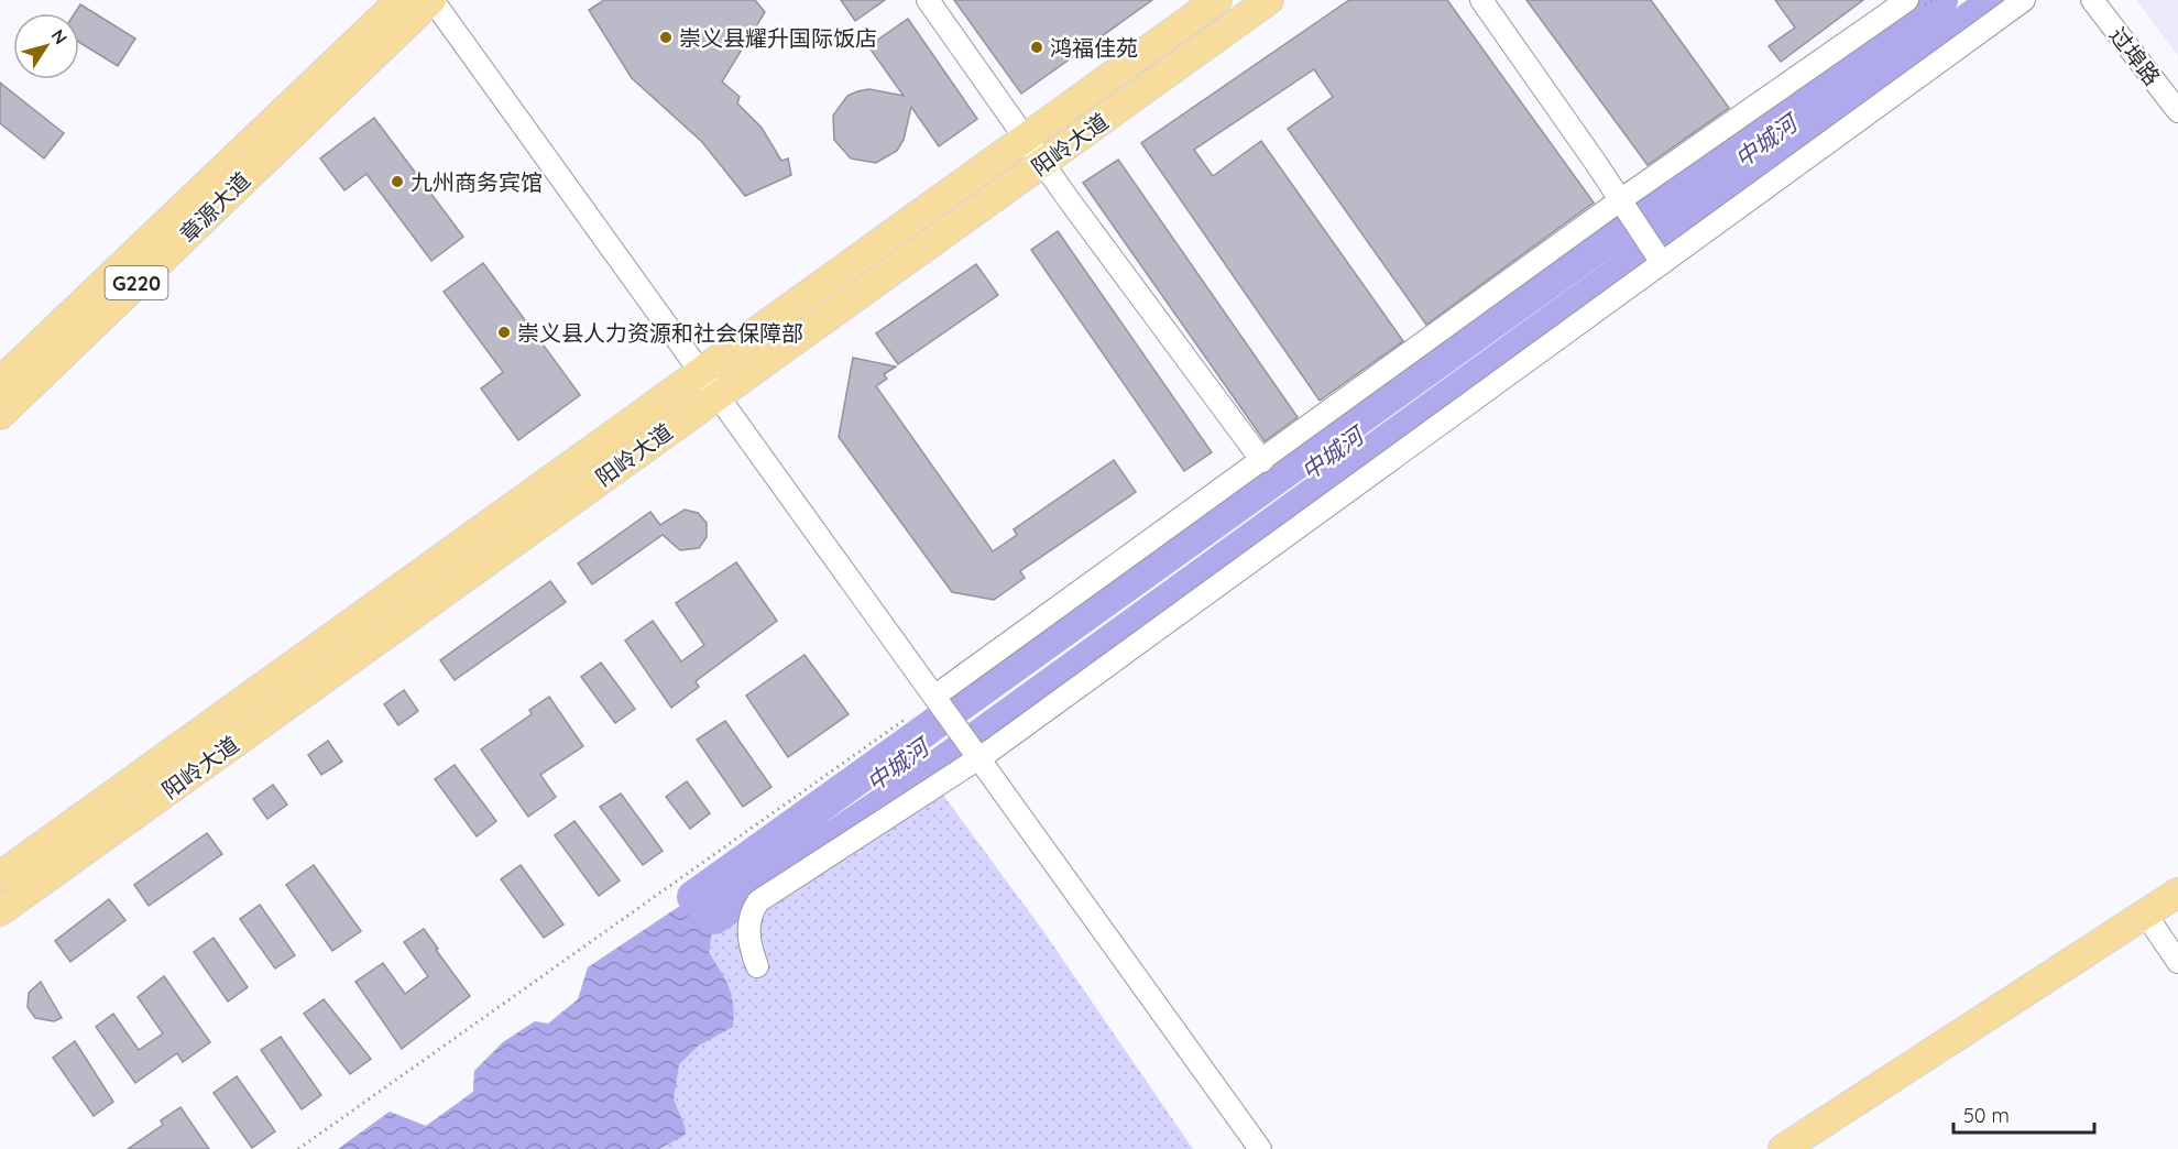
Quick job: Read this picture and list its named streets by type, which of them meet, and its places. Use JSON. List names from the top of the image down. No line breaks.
{"streets":{"main road":["阳岭大道","章源大道","G220"],"street":["过埠路"]},"water":["中城河"],"places":["崇义县耀升国际饭店","鸿福佳苑","九州商务宾馆","崇义县人力资源和社会保障部"],"scale_bar":"50 m","north":"top right"}
